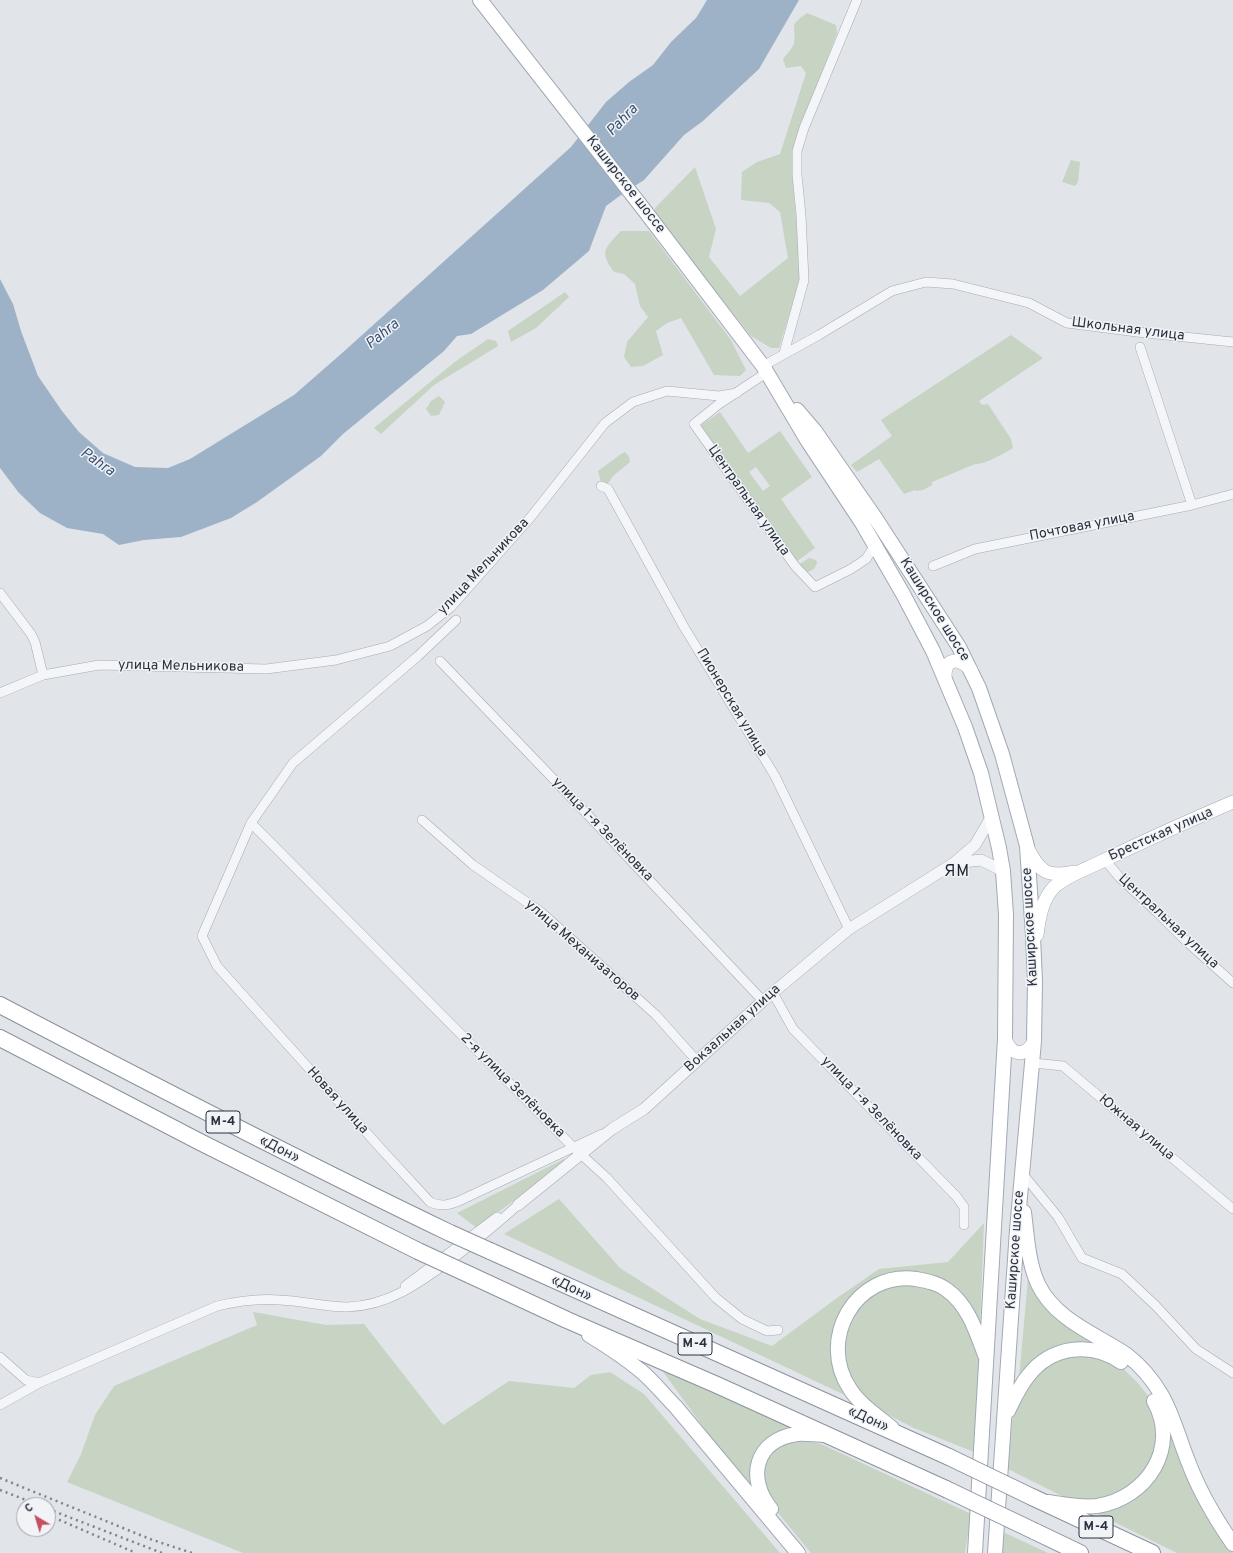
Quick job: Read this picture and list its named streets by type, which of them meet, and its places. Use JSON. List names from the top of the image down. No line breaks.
{"streets":{"highway":["М-4","«Дон»"],"main road":["Каширское шоссе","Брестская улица"],"street":["Школьная улица","Центральная улица","Почтовая улица","улица Мельникова","Пионерская улица","улица 1-я Зелёновка","улица Механизаторов","Вокзальная улица","2-я улица Зелёновка","Новая улица","Южная улица"]},"crossings":[["Каширское шоссе","Школьная улица"],["Каширское шоссе","Центральная улица"],["Каширское шоссе","Брестская улица"],["Каширское шоссе","Вокзальная улица"],["Каширское шоссе","Южная улица"],["Школьная улица","Центральная улица"],["Центральная улица","улица Мельникова"],["Центральная улица","Брестская улица"],["Пионерская улица","Вокзальная улица"],["улица 1-я Зелёновка","Вокзальная улица"],["улица Механизаторов","Вокзальная улица"],["Вокзальная улица","2-я улица Зелёновка"],["Вокзальная улица","Новая улица"],["2-я улица Зелёновка","Новая улица"]],"districts":["ЯМ"],"water":["Pahra"],"north":"top left"}
